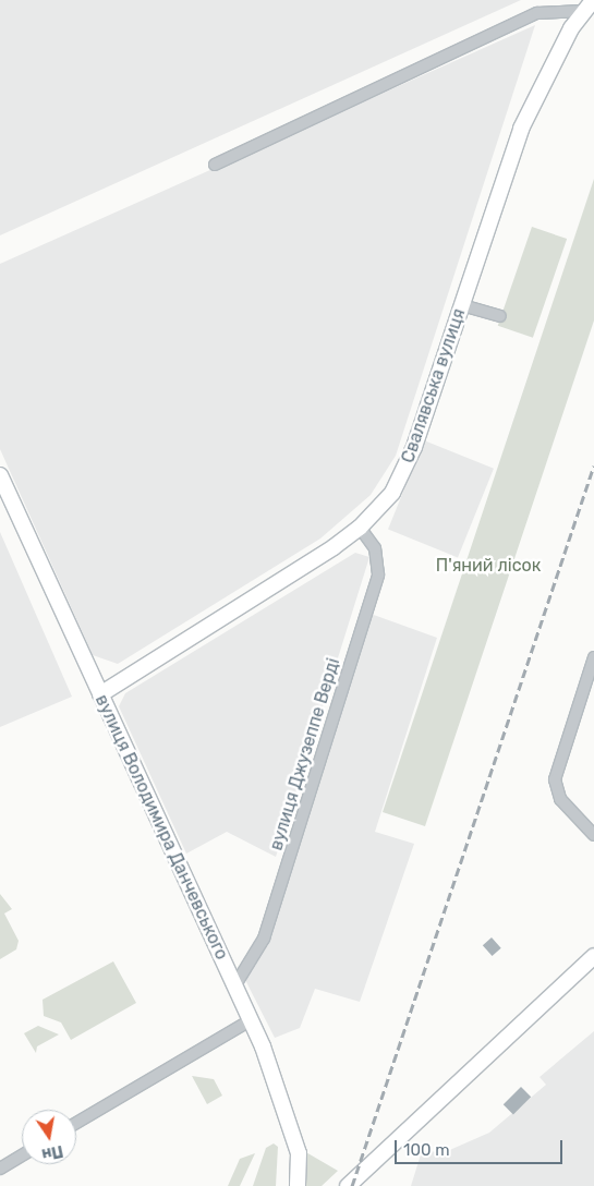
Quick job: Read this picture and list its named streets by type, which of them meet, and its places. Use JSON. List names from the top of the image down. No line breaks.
{"streets":{"street":["Свалявська вулиця","вулиця Джузеппе Верді","вулиця Володимира Данчевського"]},"crossings":[["Свалявська вулиця","вулиця Джузеппе Верді"],["Свалявська вулиця","вулиця Володимира Данчевського"],["вулиця Джузеппе Верді","вулиця Володимира Данчевського"]],"parks":["П'яний лісок"],"scale_bar":"100 m","north":"bottom"}
